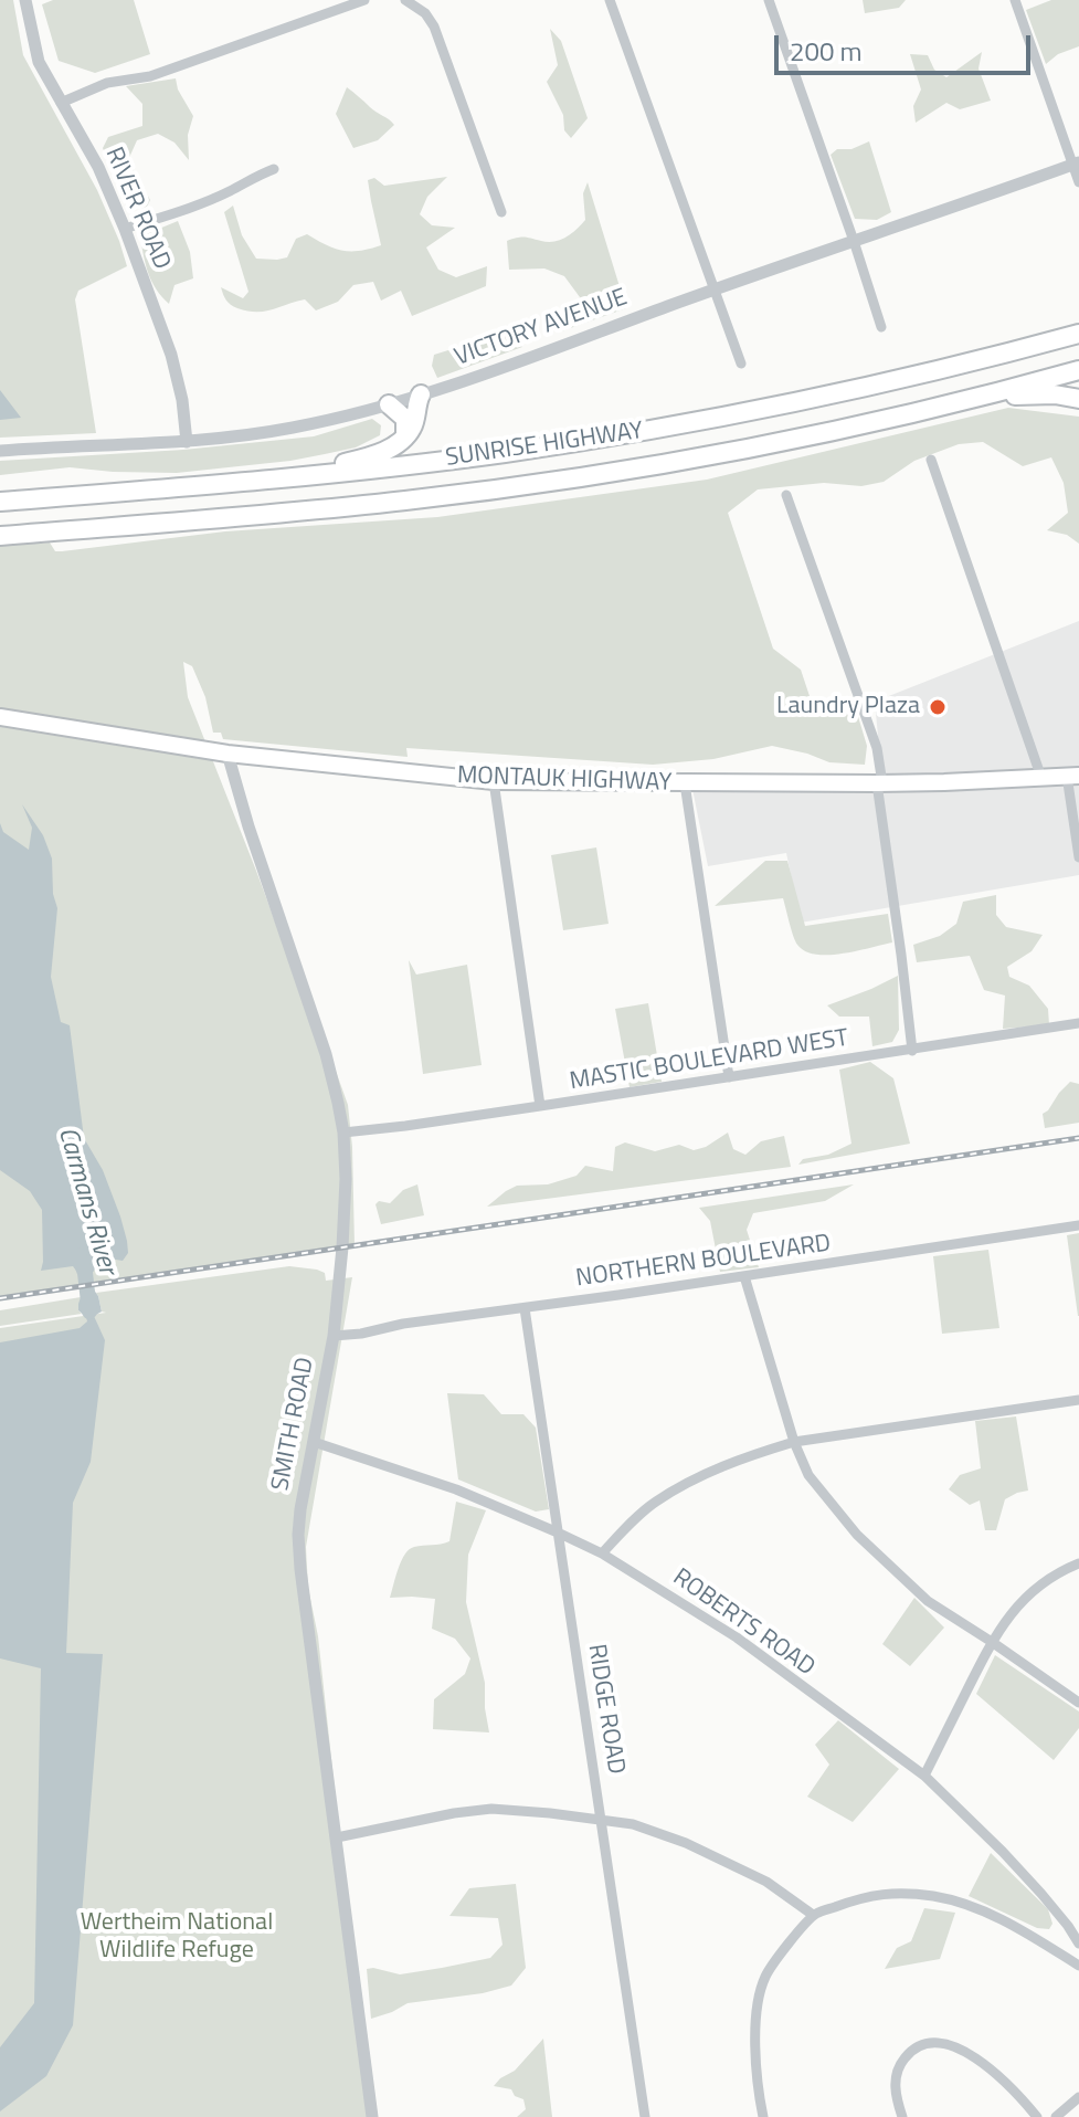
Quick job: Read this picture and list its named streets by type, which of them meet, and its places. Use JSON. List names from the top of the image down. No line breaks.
{"streets":{"highway":["SUNRISE HIGHWAY"],"main road":["MONTAUK HIGHWAY"],"street":["RIVER ROAD","VICTORY AVENUE","MASTIC BOULEVARD WEST","NORTHERN BOULEVARD","SMITH ROAD","ROBERTS ROAD","RIDGE ROAD"]},"crossings":[["RIVER ROAD","VICTORY AVENUE"],["MONTAUK HIGHWAY","SMITH ROAD"],["MASTIC BOULEVARD WEST","SMITH ROAD"],["NORTHERN BOULEVARD","SMITH ROAD"],["NORTHERN BOULEVARD","RIDGE ROAD"],["SMITH ROAD","ROBERTS ROAD"],["ROBERTS ROAD","RIDGE ROAD"]],"water":["Carmans River"],"parks":["Wertheim National Wildlife Refuge"],"places":["Laundry Plaza"],"scale_bar":"200 m"}
